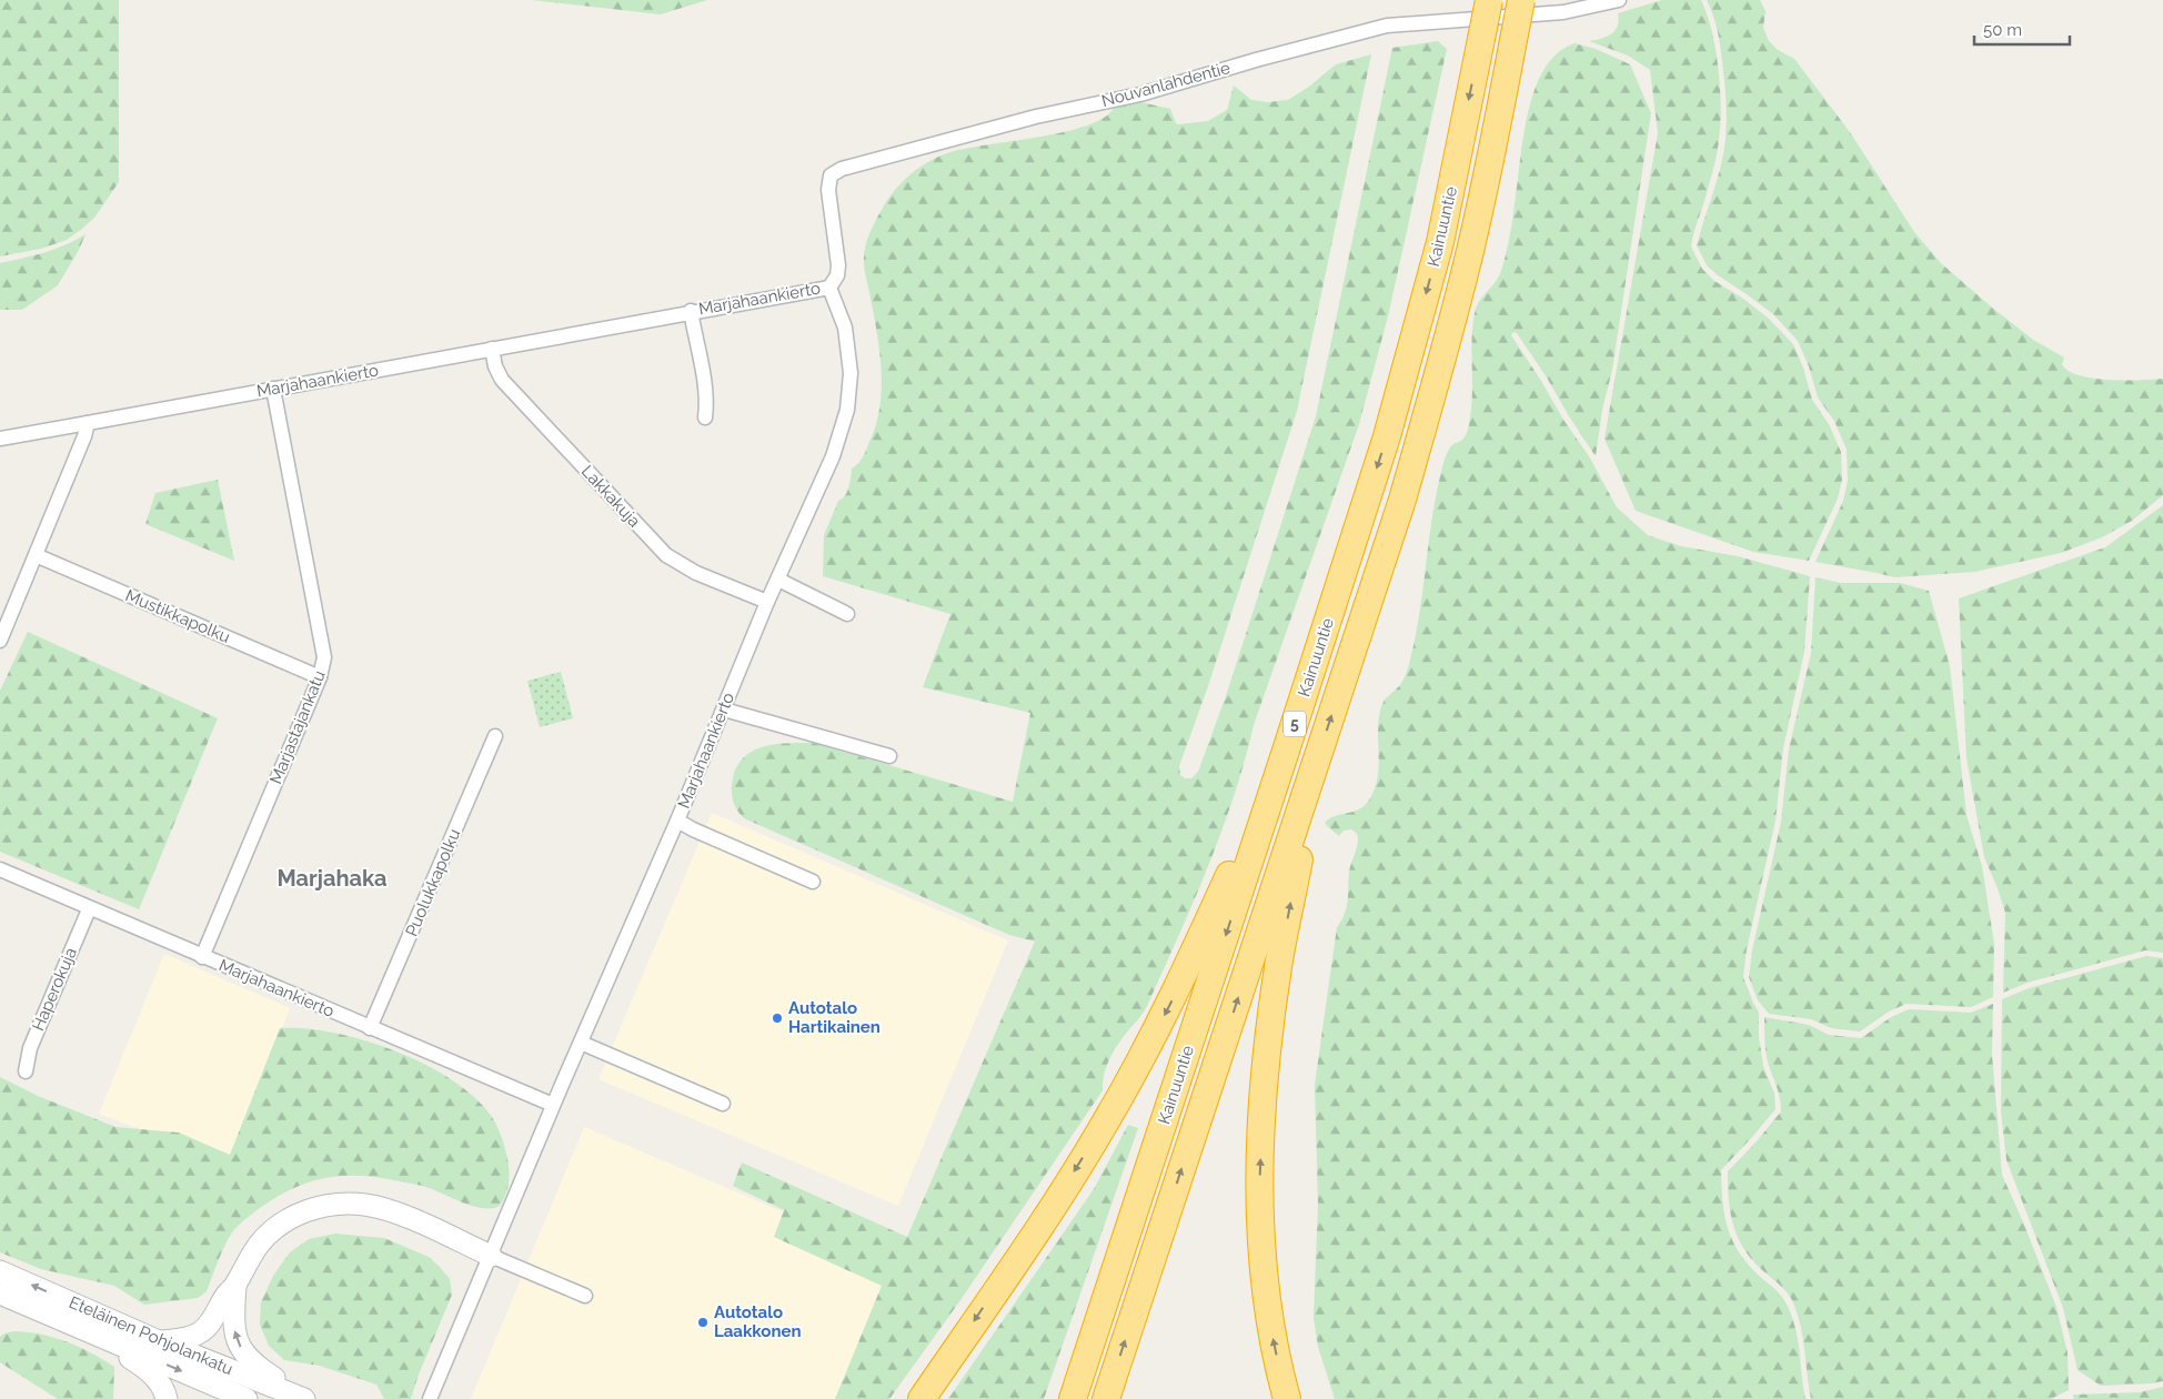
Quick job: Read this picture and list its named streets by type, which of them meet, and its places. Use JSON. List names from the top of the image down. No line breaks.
{"streets":{"highway":["Kainuuntie","5"],"main road":["Eteläinen Pohjolankatu"],"street":["Nouvanlahdentie","Marjahaankierto","Lakkakuja","Mustikkapolku","Marjastajankatu","Puolukkapolku","Haperokuja"]},"crossings":[["Nouvanlahdentie","Marjahaankierto"],["Marjahaankierto","Lakkakuja"],["Marjahaankierto","Marjastajankatu"],["Marjahaankierto","Puolukkapolku"],["Marjahaankierto","Haperokuja"],["Mustikkapolku","Marjastajankatu"]],"districts":["Marjahaka"],"places":["Autotalo Hartikainen","Autotalo Laakkonen"],"scale_bar":"50 m"}
